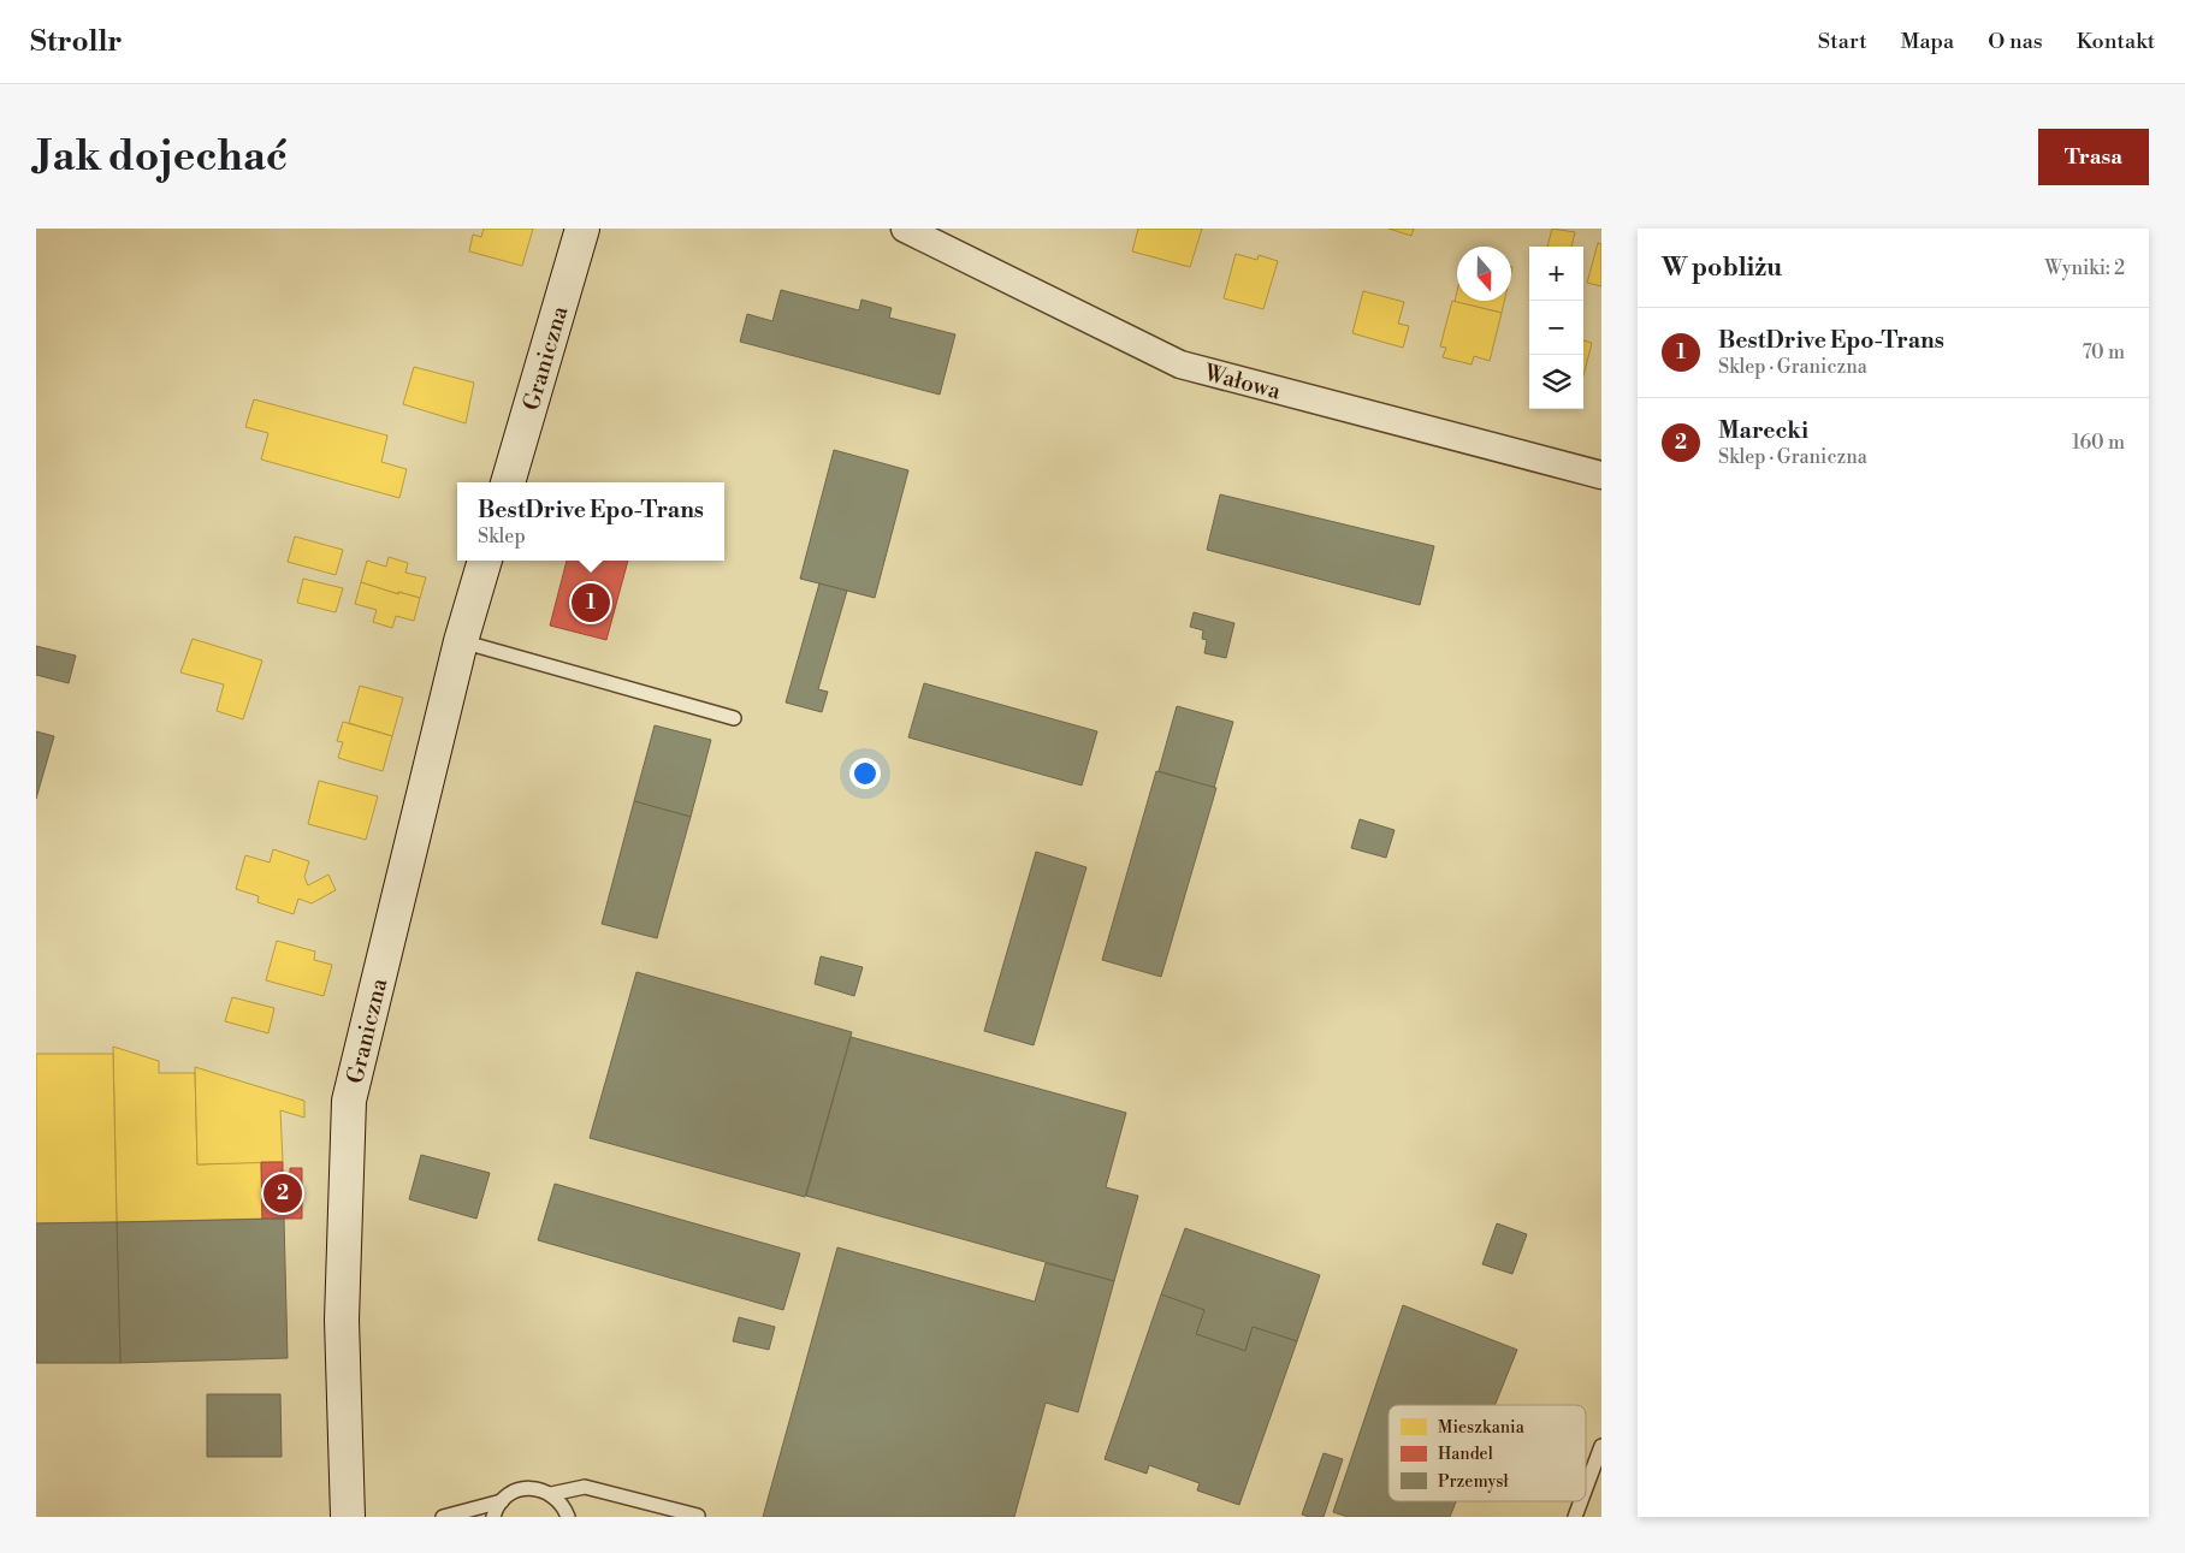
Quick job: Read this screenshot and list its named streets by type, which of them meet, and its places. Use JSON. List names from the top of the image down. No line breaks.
{"streets":{"street":["Graniczna","Wałowa"]},"legend":["Mieszkania","Handel","Przemysł"],"north":"bottom","page":{"header":"Strollr","nav":["Start","Mapa","O nas","Kontakt"],"buttons":"Trasa","title":"Jak dojechać","heading":["W pobliżu","Wyniki: 2"],"map_buttons":["+","−"],"list":[{"mark":"1","name":"BestDrive Epo-Trans","note":"Sklep · Graniczna","value":"70 m"},{"mark":"2","name":"Marecki","note":"Sklep · Graniczna","value":"160 m"}],"popup":["BestDrive Epo-Trans","Sklep"],"pins":["1","2"]}}
